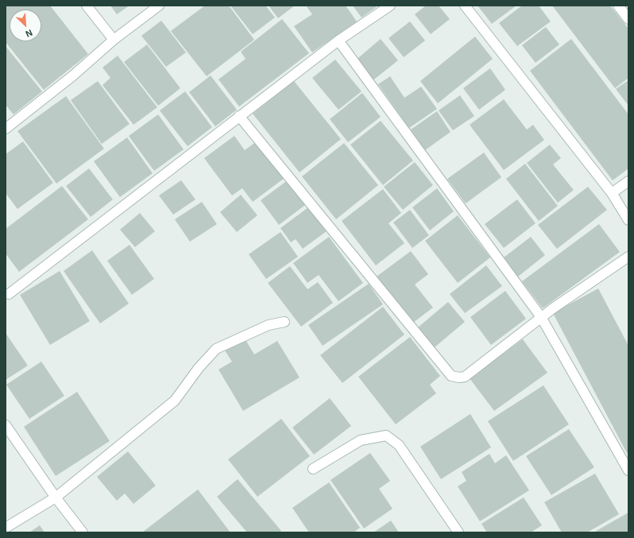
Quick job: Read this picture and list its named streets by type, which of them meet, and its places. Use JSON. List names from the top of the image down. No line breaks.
{"north":"bottom right"}
